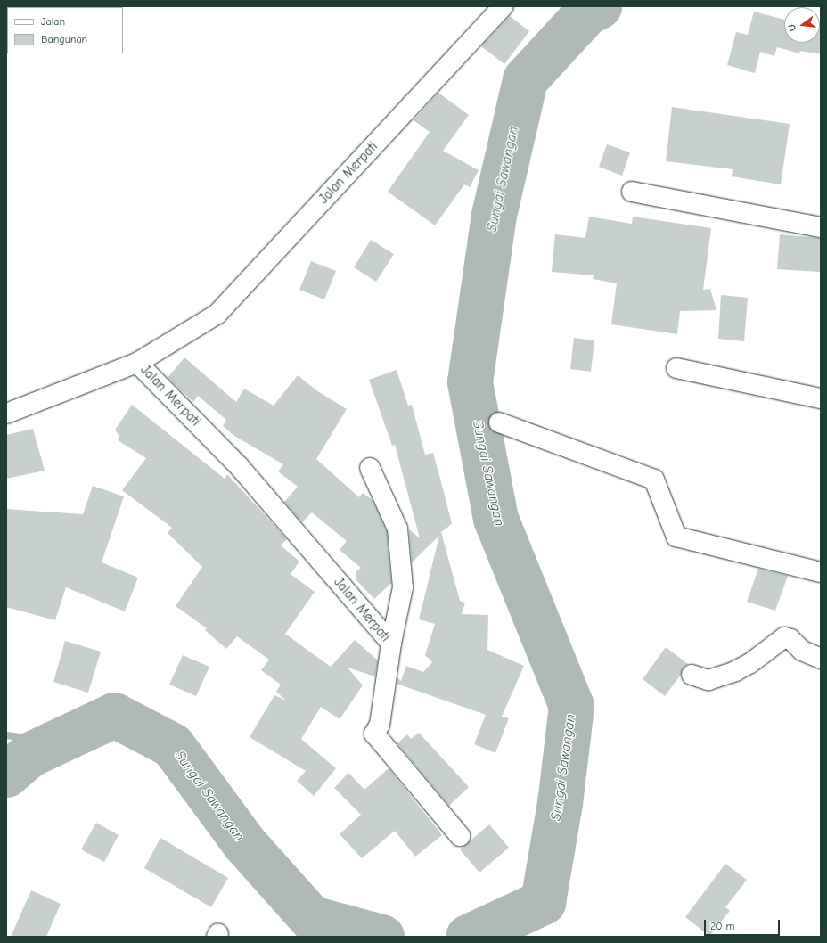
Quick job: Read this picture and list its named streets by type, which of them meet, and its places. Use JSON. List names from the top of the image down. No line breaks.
{"streets":{"street":["Jalan Merpati"]},"water":["Sungai Sawangan"],"legend":["Jalan","Bangunan"],"scale_bar":"20 m","north":"left"}
